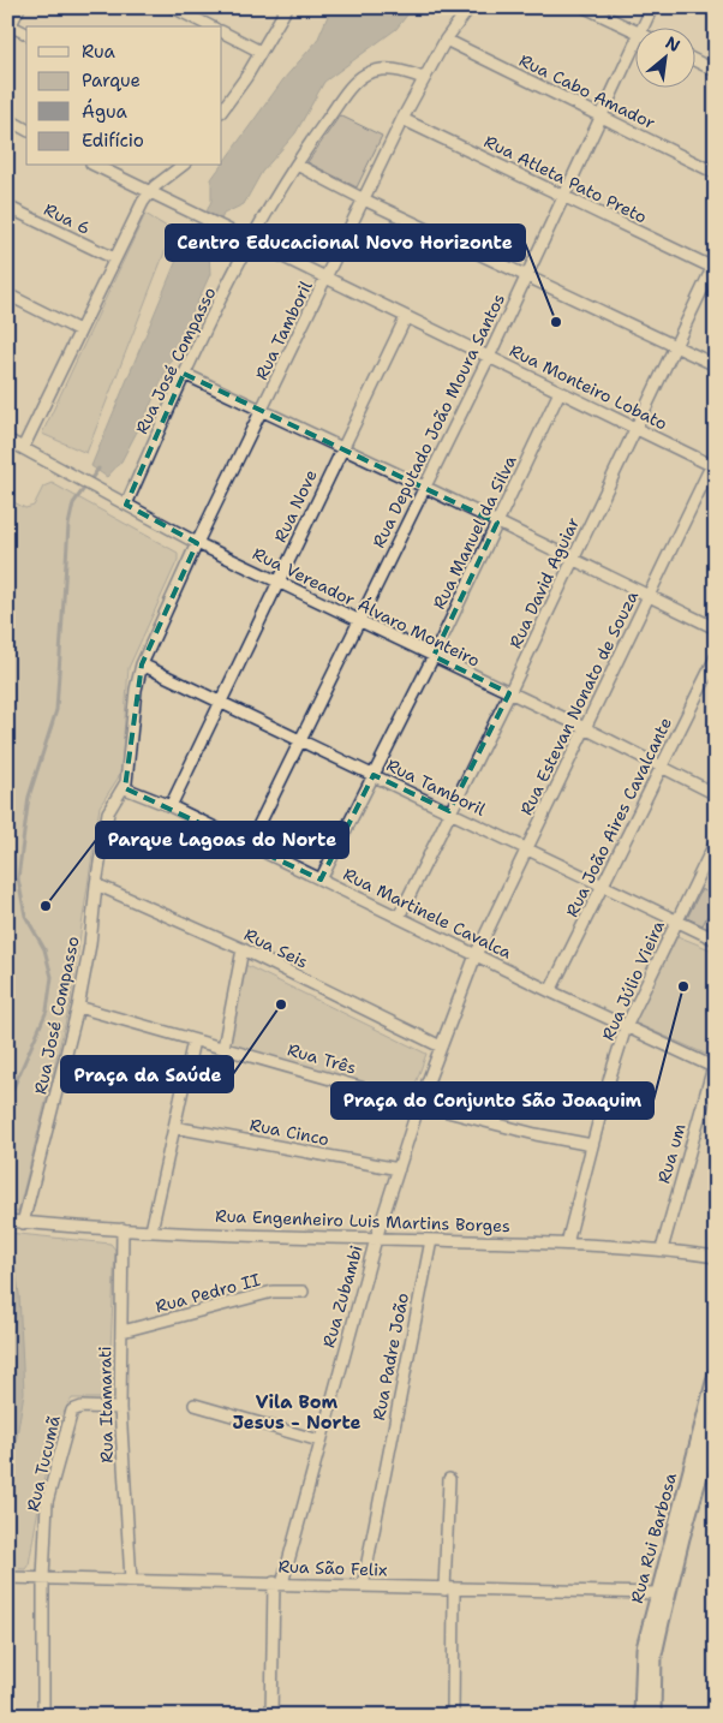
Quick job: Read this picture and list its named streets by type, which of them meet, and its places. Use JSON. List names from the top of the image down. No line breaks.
{"streets":{"street":["Rua Cabo Amador","Rua Atleta Pato Preto","Rua 6","Rua Tamboril","Rua José Compasso","Rua Monteiro Lobato","Rua Deputado João Moura Santos","Rua Nove","Rua Manuel da Silva","Rua David Aguiar","Rua Vereador Álvaro Monteiro","Rua Estevan Nonato de Souza","Rua João Aires Cavalcante","Rua Martinele Cavalca","Rua Seis","Rua Júlio Vieira","Rua Três","Rua Cinco","Rua um","Rua Engenheiro Luis Martins Borges","Rua Pedro II","Rua Zubambi","Rua Padre João","Rua Itamarati","Rua Tucumã","Rua Rui Barbosa","Rua São Felix"]},"crossings":[["Rua Cabo Amador","Rua Tamboril"],["Rua Cabo Amador","Rua Deputado João Moura Santos"],["Rua Atleta Pato Preto","Rua Tamboril"],["Rua Atleta Pato Preto","Rua Deputado João Moura Santos"],["Rua Atleta Pato Preto","Rua David Aguiar"],["Rua Tamboril","Rua José Compasso"],["Rua Tamboril","Rua Monteiro Lobato"],["Rua Tamboril","Rua Deputado João Moura Santos"],["Rua Tamboril","Rua Nove"],["Rua Tamboril","Rua Manuel da Silva"],["Rua Tamboril","Rua David Aguiar"],["Rua Tamboril","Rua Vereador Álvaro Monteiro"],["Rua Tamboril","Rua Estevan Nonato de Souza"],["Rua Tamboril","Rua João Aires Cavalcante"],["Rua Tamboril","Rua Júlio Vieira"],["Rua José Compasso","Rua Monteiro Lobato"],["Rua José Compasso","Rua Vereador Álvaro Monteiro"],["Rua José Compasso","Rua Martinele Cavalca"],["Rua José Compasso","Rua Seis"],["Rua José Compasso","Rua Três"],["Rua José Compasso","Rua Engenheiro Luis Martins Borges"],["Rua Monteiro Lobato","Rua Deputado João Moura Santos"],["Rua Monteiro Lobato","Rua Nove"],["Rua Monteiro Lobato","Rua Manuel da Silva"],["Rua Monteiro Lobato","Rua David Aguiar"],["Rua Monteiro Lobato","Rua Estevan Nonato de Souza"],["Rua Deputado João Moura Santos","Rua Vereador Álvaro Monteiro"],["Rua Deputado João Moura Santos","Rua Martinele Cavalca"],["Rua Nove","Rua Vereador Álvaro Monteiro"],["Rua Nove","Rua Martinele Cavalca"],["Rua Manuel da Silva","Rua Vereador Álvaro Monteiro"],["Rua Manuel da Silva","Rua Martinele Cavalca"],["Rua David Aguiar","Rua Vereador Álvaro Monteiro"],["Rua David Aguiar","Rua Martinele Cavalca"],["Rua Vereador Álvaro Monteiro","Rua Estevan Nonato de Souza"],["Rua Vereador Álvaro Monteiro","Rua João Aires Cavalcante"],["Rua Estevan Nonato de Souza","Rua Martinele Cavalca"],["Rua Estevan Nonato de Souza","Rua Zubambi"],["Rua João Aires Cavalcante","Rua Martinele Cavalca"],["Rua Martinele Cavalca","Rua Júlio Vieira"],["Rua Martinele Cavalca","Rua um"],["Rua Martinele Cavalca","Rua Zubambi"],["Rua Seis","Rua Zubambi"],["Rua Júlio Vieira","Rua Três"],["Rua Júlio Vieira","Rua Engenheiro Luis Martins Borges"],["Rua Três","Rua Zubambi"],["Rua Cinco","Rua Zubambi"],["Rua um","Rua Engenheiro Luis Martins Borges"],["Rua Engenheiro Luis Martins Borges","Rua Zubambi"],["Rua Engenheiro Luis Martins Borges","Rua Padre João"],["Rua Engenheiro Luis Martins Borges","Rua Itamarati"],["Rua Pedro II","Rua Itamarati"],["Rua Zubambi","Rua São Felix"],["Rua Padre João","Rua São Felix"],["Rua Itamarati","Rua Tucumã"],["Rua Itamarati","Rua São Felix"],["Rua Tucumã","Rua São Felix"],["Rua Rui Barbosa","Rua São Felix"]],"districts":["Vila Bom Jesus - Norte"],"places":["Centro Educacional Novo Horizonte","Parque Lagoas do Norte","Praça do Conjunto São Joaquim","Praça da Saúde"],"legend":["Rua","Parque","Água","Edifício"],"north":"top right"}
